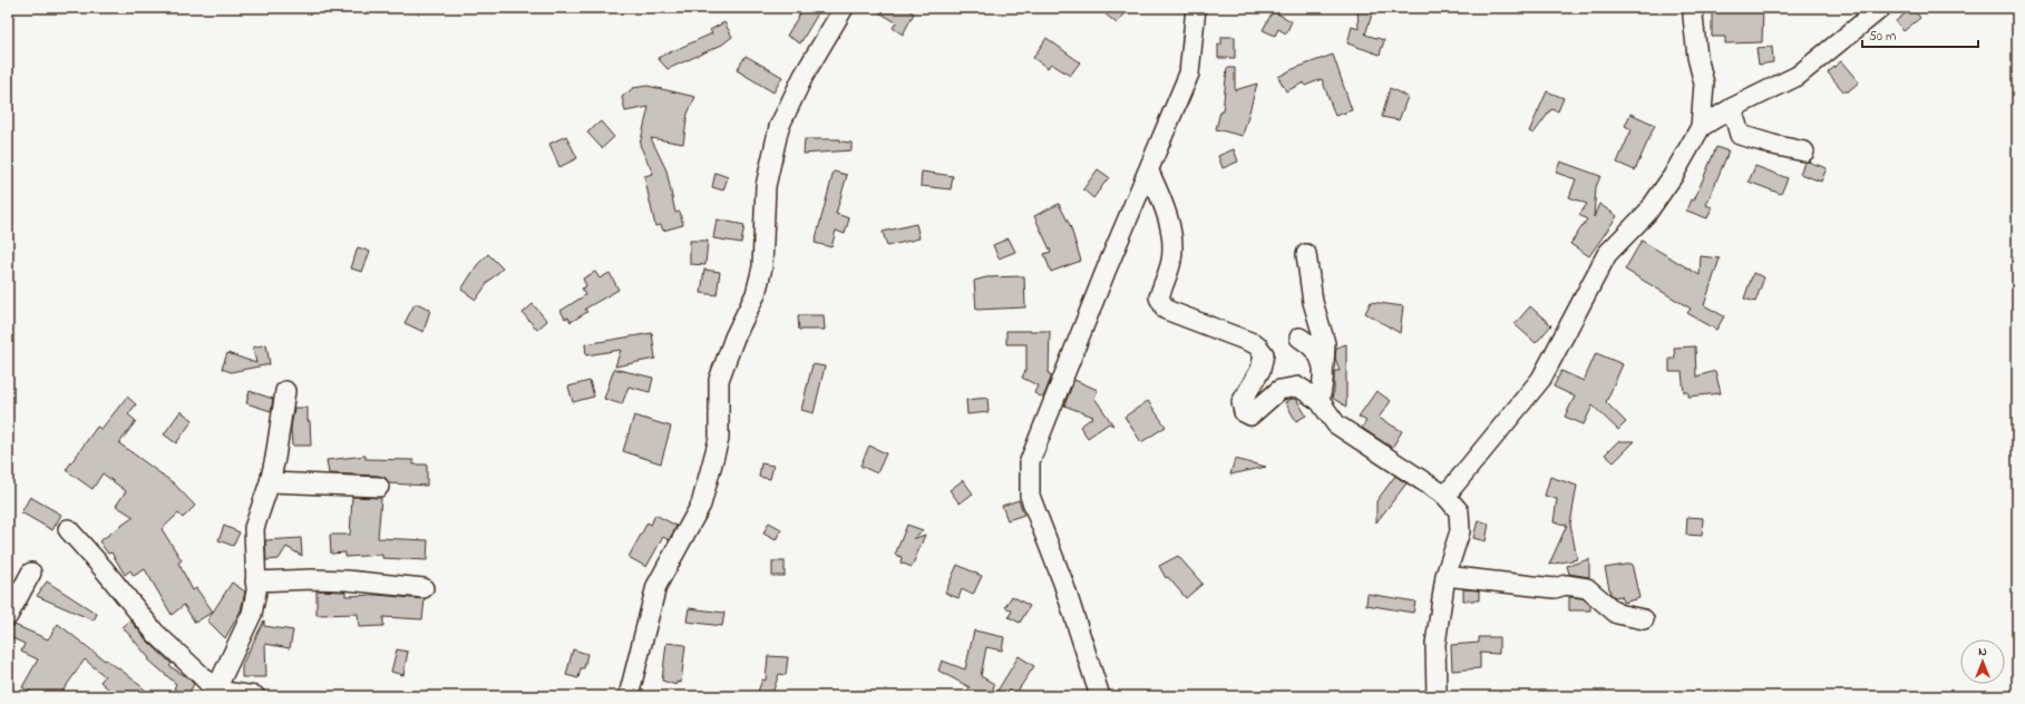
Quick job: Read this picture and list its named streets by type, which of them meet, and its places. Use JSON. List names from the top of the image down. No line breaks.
{"scale_bar":"50 m","north":"top"}
